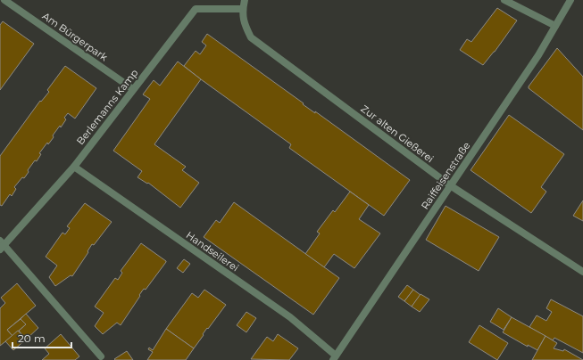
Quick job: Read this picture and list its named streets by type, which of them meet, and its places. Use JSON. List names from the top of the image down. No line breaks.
{"streets":{"street":["Am Bürgerpark","Berlemanns Kamp","Zur alten Gießerei","Raiffeisenstraße","Handseilerei"]},"crossings":[["Am Bürgerpark","Berlemanns Kamp"],["Berlemanns Kamp","Zur alten Gießerei"],["Berlemanns Kamp","Handseilerei"],["Zur alten Gießerei","Raiffeisenstraße"],["Raiffeisenstraße","Handseilerei"]],"scale_bar":"20 m"}
